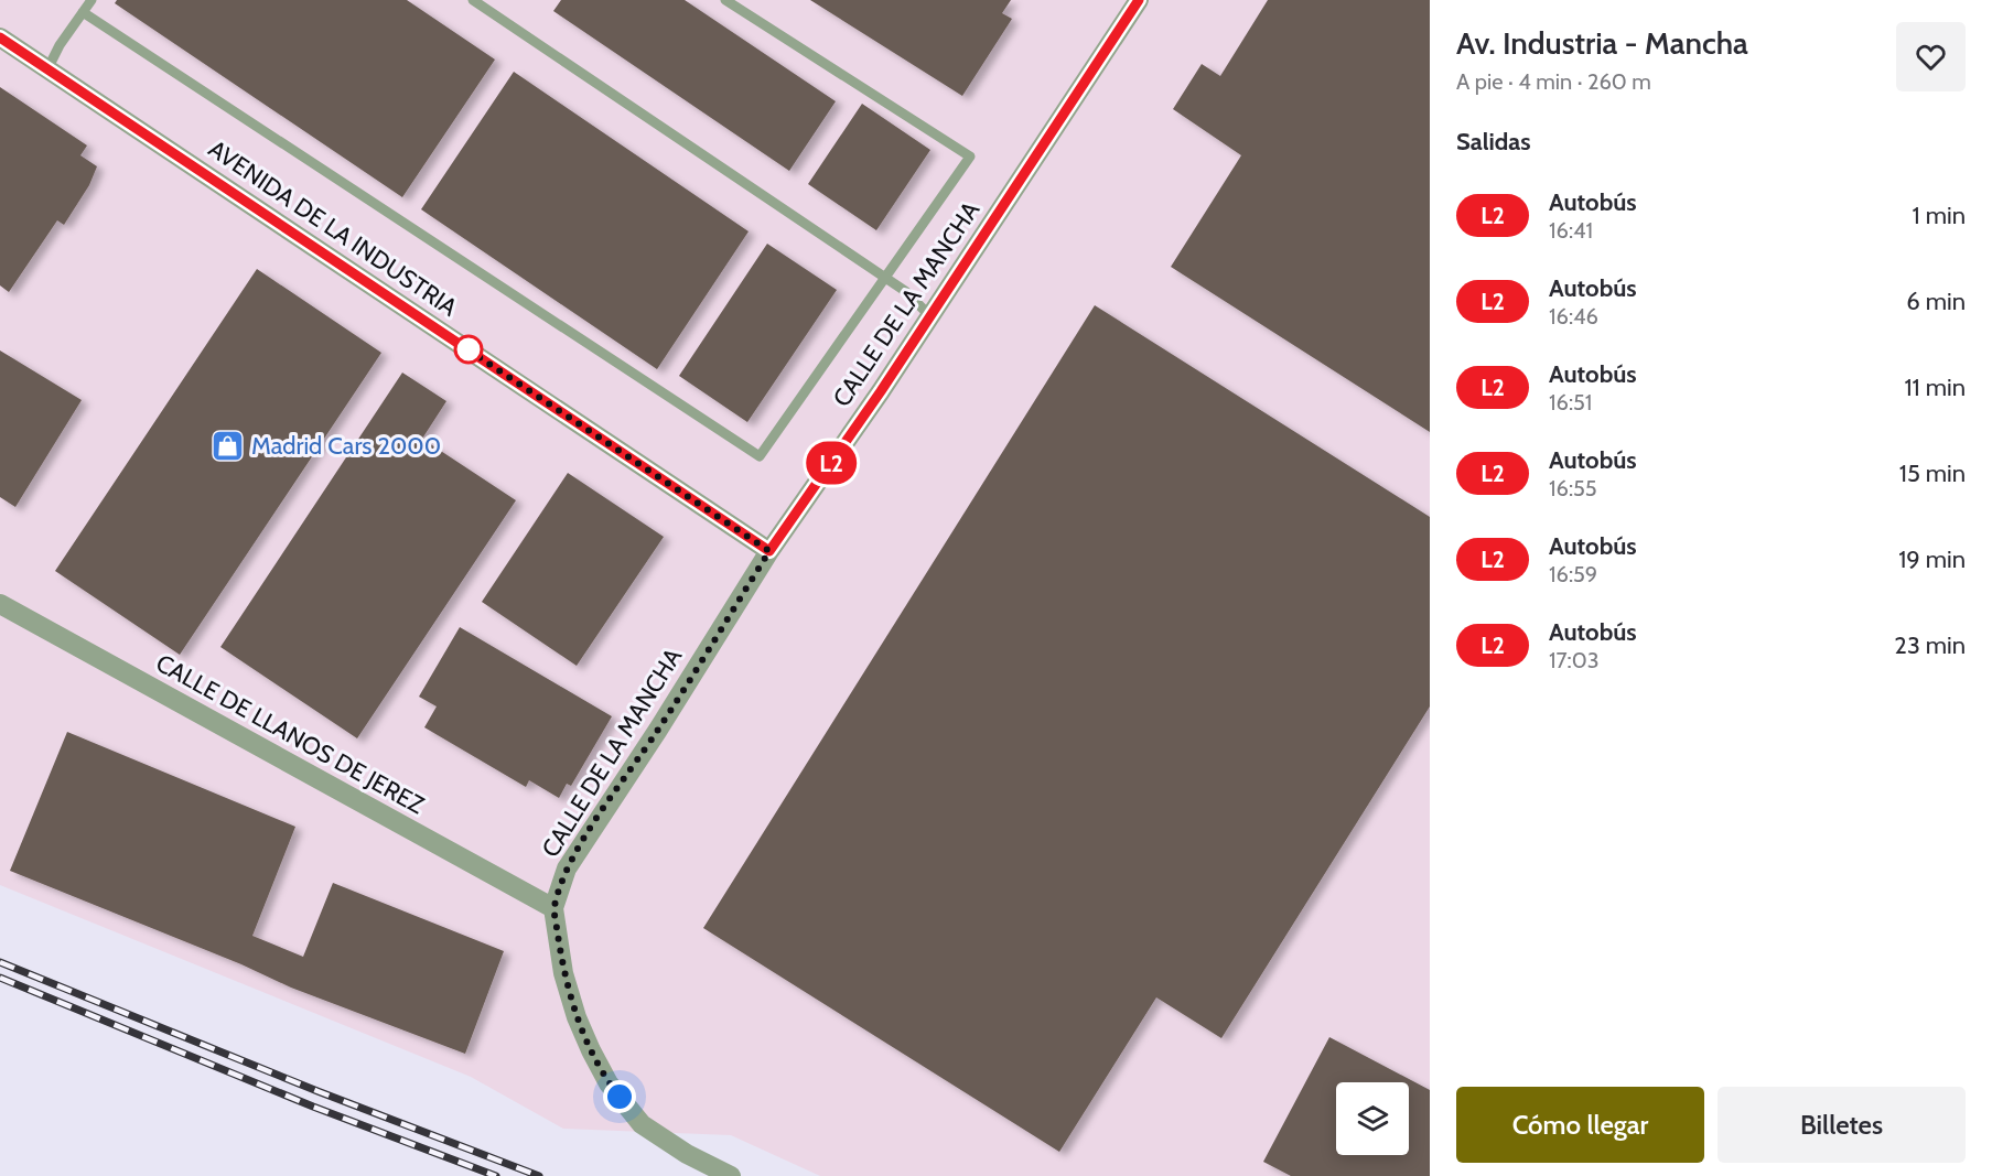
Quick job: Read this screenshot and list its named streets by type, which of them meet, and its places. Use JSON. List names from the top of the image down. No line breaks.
{"streets":{"street":["AVENIDA DE LA INDUSTRIA","CALLE DE LA MANCHA","CALLE DE LLANOS DE JEREZ"]},"crossings":[["AVENIDA DE LA INDUSTRIA","CALLE DE LA MANCHA"],["CALLE DE LA MANCHA","CALLE DE LLANOS DE JEREZ"]],"places":{"shop":["Madrid Cars 2000"]},"lines":["bus line L2"],"page":{"on_map":"L2","heading":[["Av. Industria - Mancha","A pie · 4 min · 260 m"],"Salidas"],"list":[{"mark":"L2","name":"Autobús","note":"16:41","value":"1 min"},{"mark":"L2","name":"Autobús","note":"16:46","value":"6 min"},{"mark":"L2","name":"Autobús","note":"16:51","value":"11 min"},{"mark":"L2","name":"Autobús","note":"16:55","value":"15 min"},{"mark":"L2","name":"Autobús","note":"16:59","value":"19 min"},{"mark":"L2","name":"Autobús","note":"17:03","value":"23 min"}],"buttons":["Cómo llegar","Billetes"]}}
